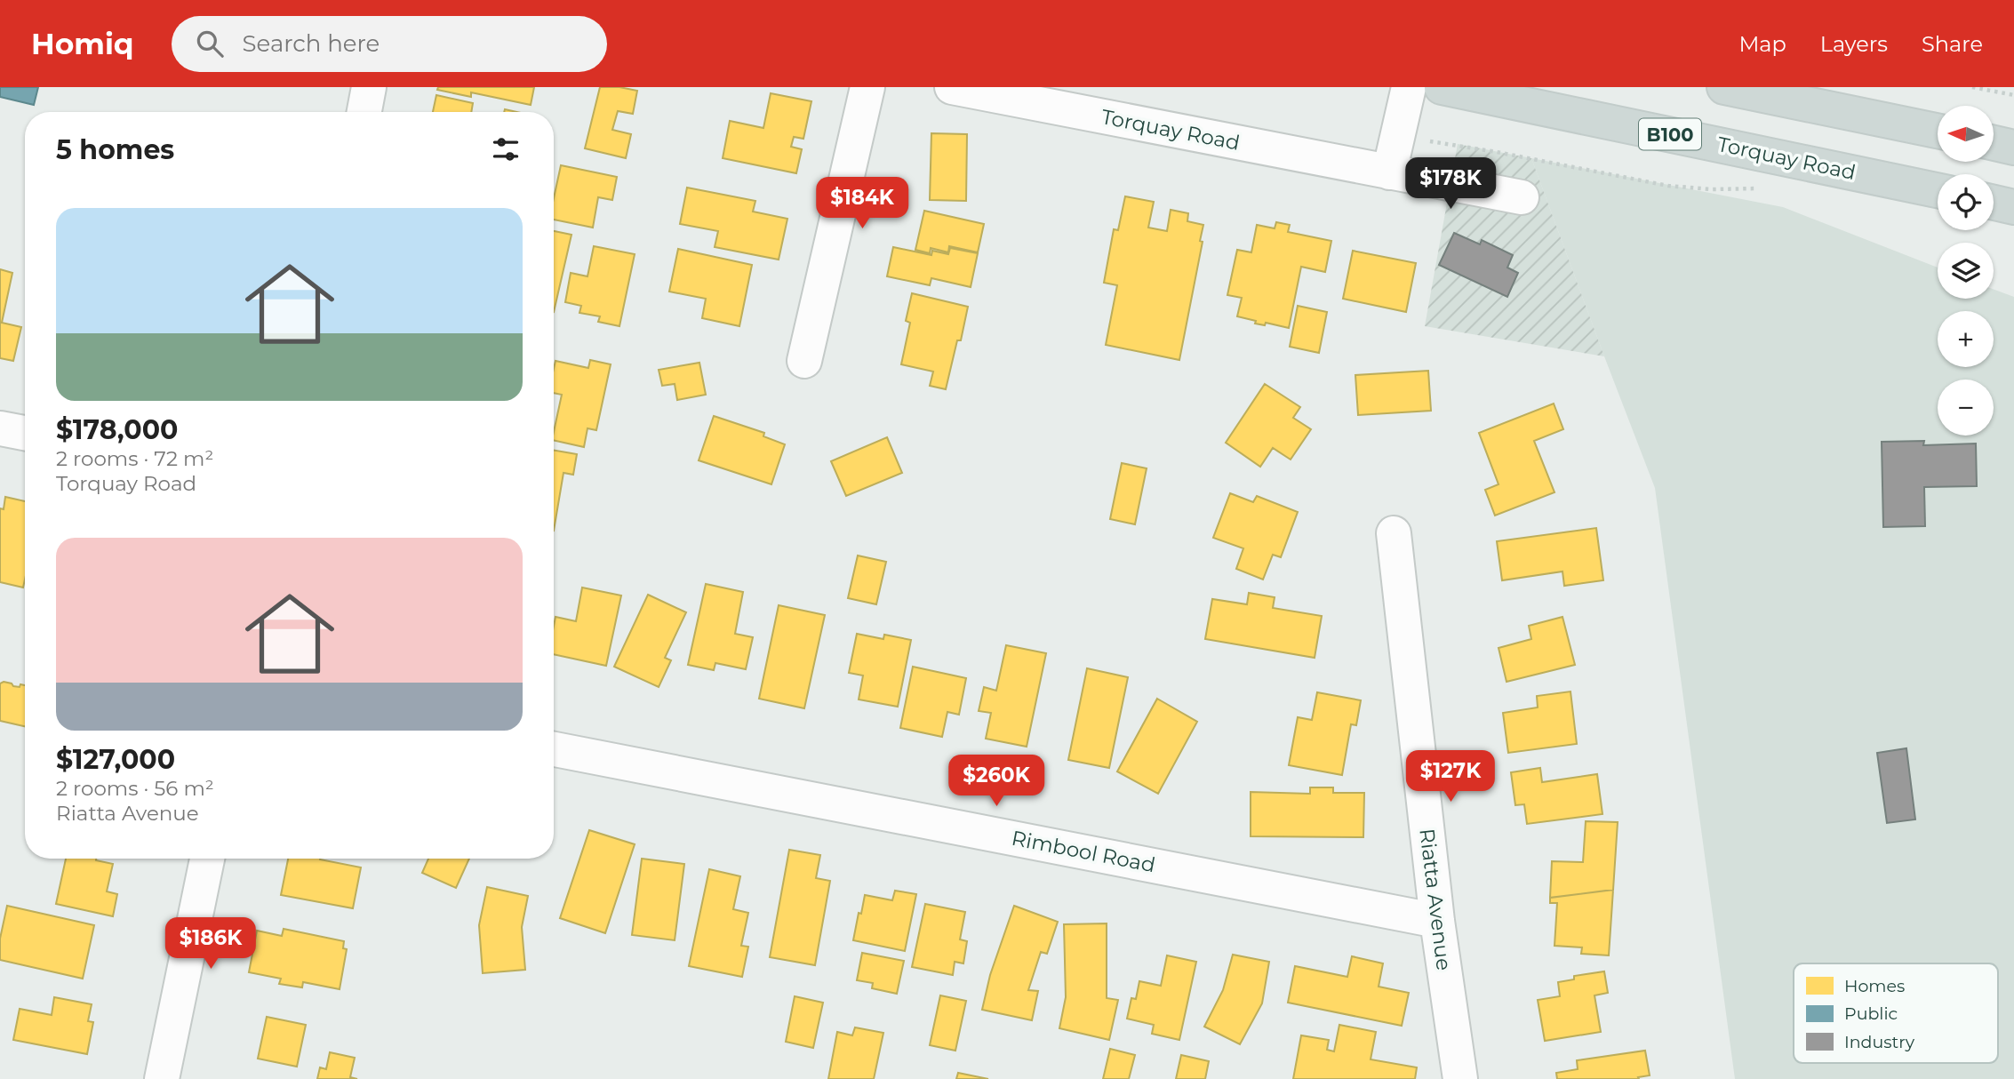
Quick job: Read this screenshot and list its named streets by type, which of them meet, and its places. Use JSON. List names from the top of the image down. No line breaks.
{"streets":{"main road":["Torquay Road","B100"],"street":["Rimbool Road","Riatta Avenue"]},"crossings":[["Rimbool Road","Riatta Avenue"]],"legend":["Homes","Public","Industry"],"north":"left","page":{"header":"Homiq","search":"Search here","nav":["Map","Layers","Share"],"map_buttons":["+","−"],"heading":"5 homes","price":["$178K","$184K","$127K","$260K","$186K"],"list":[{"name":"$178,000","note":"2 rooms · 72 m² · Torquay Road"},{"name":"$127,000","note":"2 rooms · 56 m² · Riatta Avenue"}]}}
